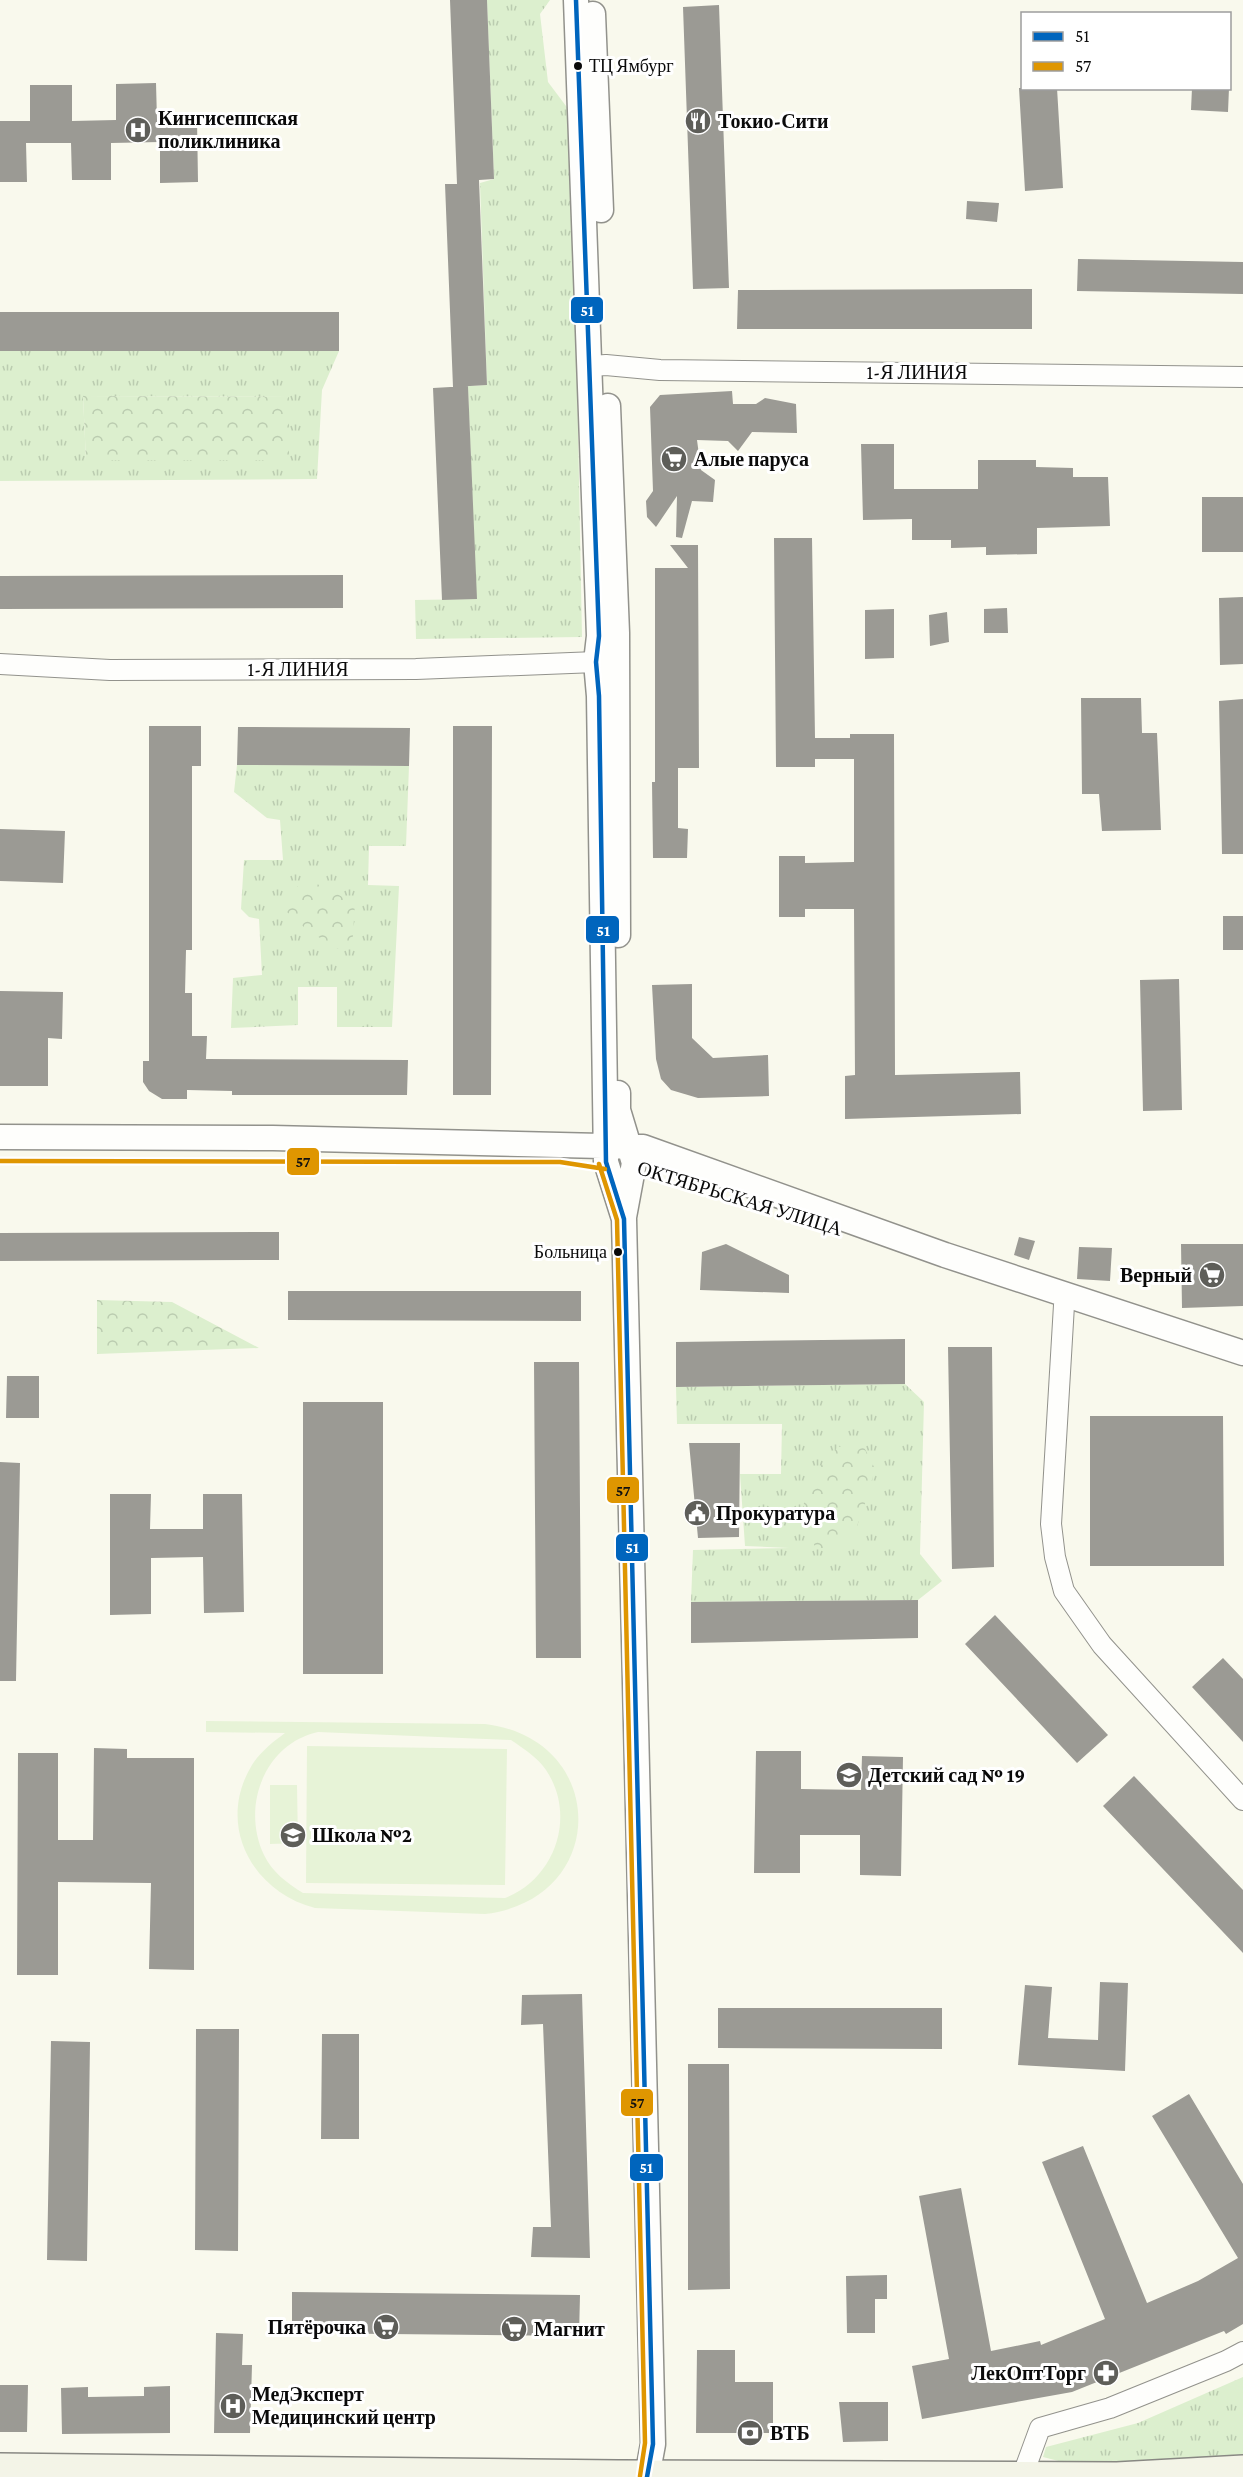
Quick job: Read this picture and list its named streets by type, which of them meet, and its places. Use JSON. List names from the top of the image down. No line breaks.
{"streets":{"street":["1-Я ЛИНИЯ","ОКТЯБРЬСКАЯ УЛИЦА"]},"places":{"other":["ТЦ Ямбург","Больница"],"restaurant":["Токио-Сити"],"hospital":["Кингисеппская поликлиника","МедЭксперт Медицинский центр"],"supermarket":["Алые паруса","Верный","Пятёрочка","Магнит"],"public building":["Прокуратура"],"school or university":["Детский сад № 19","Школа №2"],"pharmacy":["ЛекОптТорг"],"bank":["ВТБ"]},"lines":["transit line 51","transit line 57"],"legend":["51","57"]}
